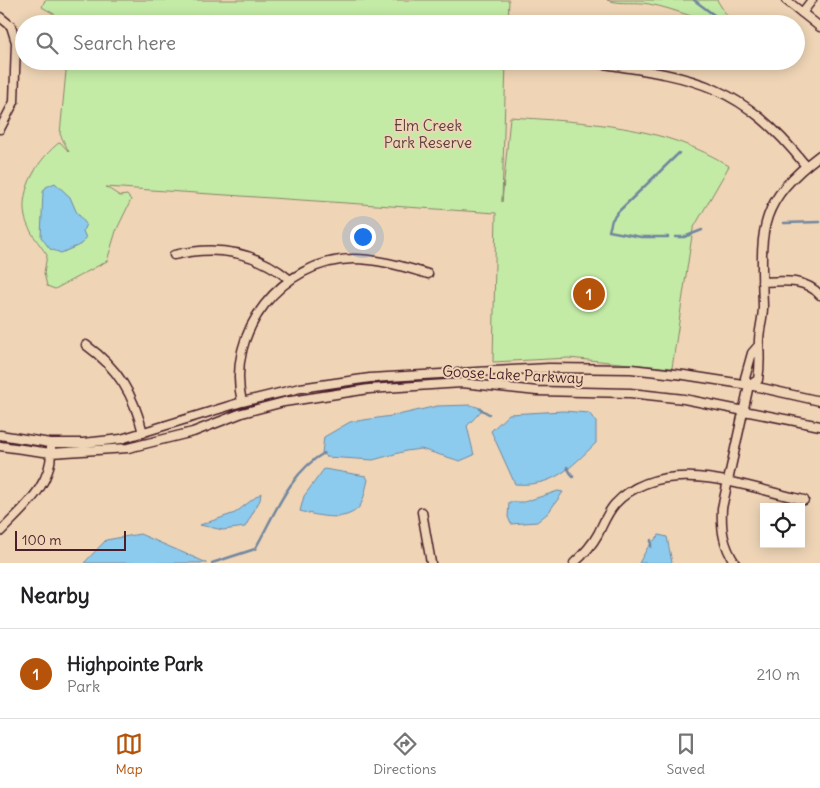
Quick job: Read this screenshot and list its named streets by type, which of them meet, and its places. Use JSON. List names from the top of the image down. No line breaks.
{"streets":{"street":["Goose Lake Parkway"]},"parks":["Elm Creek Park Reserve"],"scale_bar":"100 m","page":{"search":"Search here","pins":"1","scale":"100 m","heading":"Nearby","list":[{"mark":"1","name":"Highpointe Park","note":"Park","value":"210 m"}],"nav":["Map","Directions","Saved"]}}
